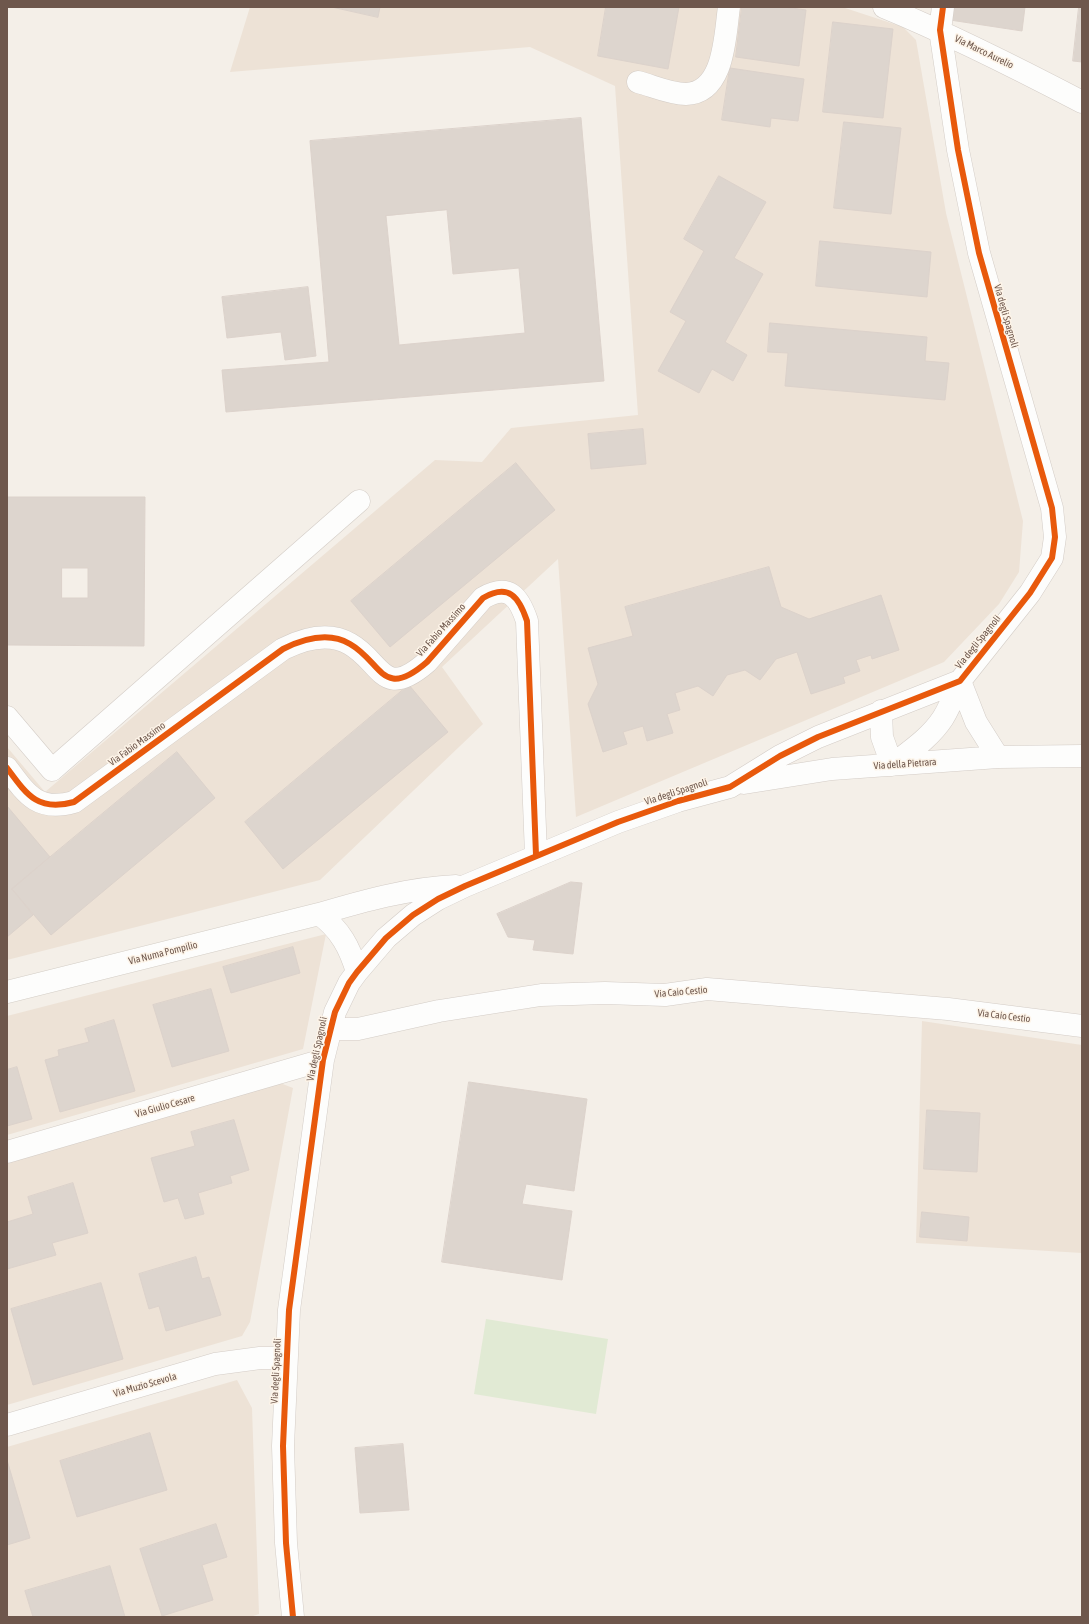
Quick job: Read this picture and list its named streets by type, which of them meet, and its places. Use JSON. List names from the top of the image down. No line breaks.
{"streets":{"street":["Via Marco Aurelio","Via degli Spagnoli","Via Fabio Massimo","Via della Pietrara","Via Numa Pompilio","Via Caio Cestio","Via Giulio Cesare","Via Muzio Scevola"]},"crossings":[["Via Marco Aurelio","Via degli Spagnoli"],["Via degli Spagnoli","Via Fabio Massimo"],["Via degli Spagnoli","Via della Pietrara"],["Via degli Spagnoli","Via Numa Pompilio"],["Via degli Spagnoli","Via Caio Cestio"],["Via degli Spagnoli","Via Giulio Cesare"],["Via degli Spagnoli","Via Muzio Scevola"]]}
